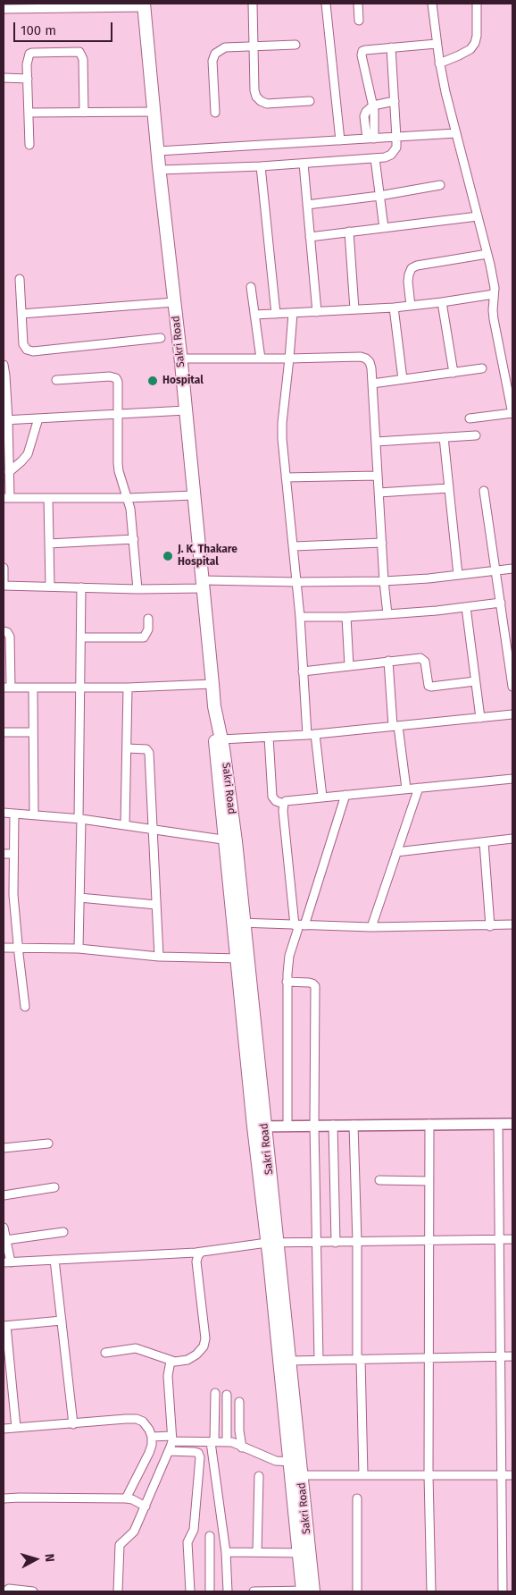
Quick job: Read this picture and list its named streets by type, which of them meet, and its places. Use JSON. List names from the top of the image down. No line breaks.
{"streets":{"main road":["Sakri Road"]},"places":["Hospital","J. K. Thakare Hospital"],"scale_bar":"100 m","north":"right"}
